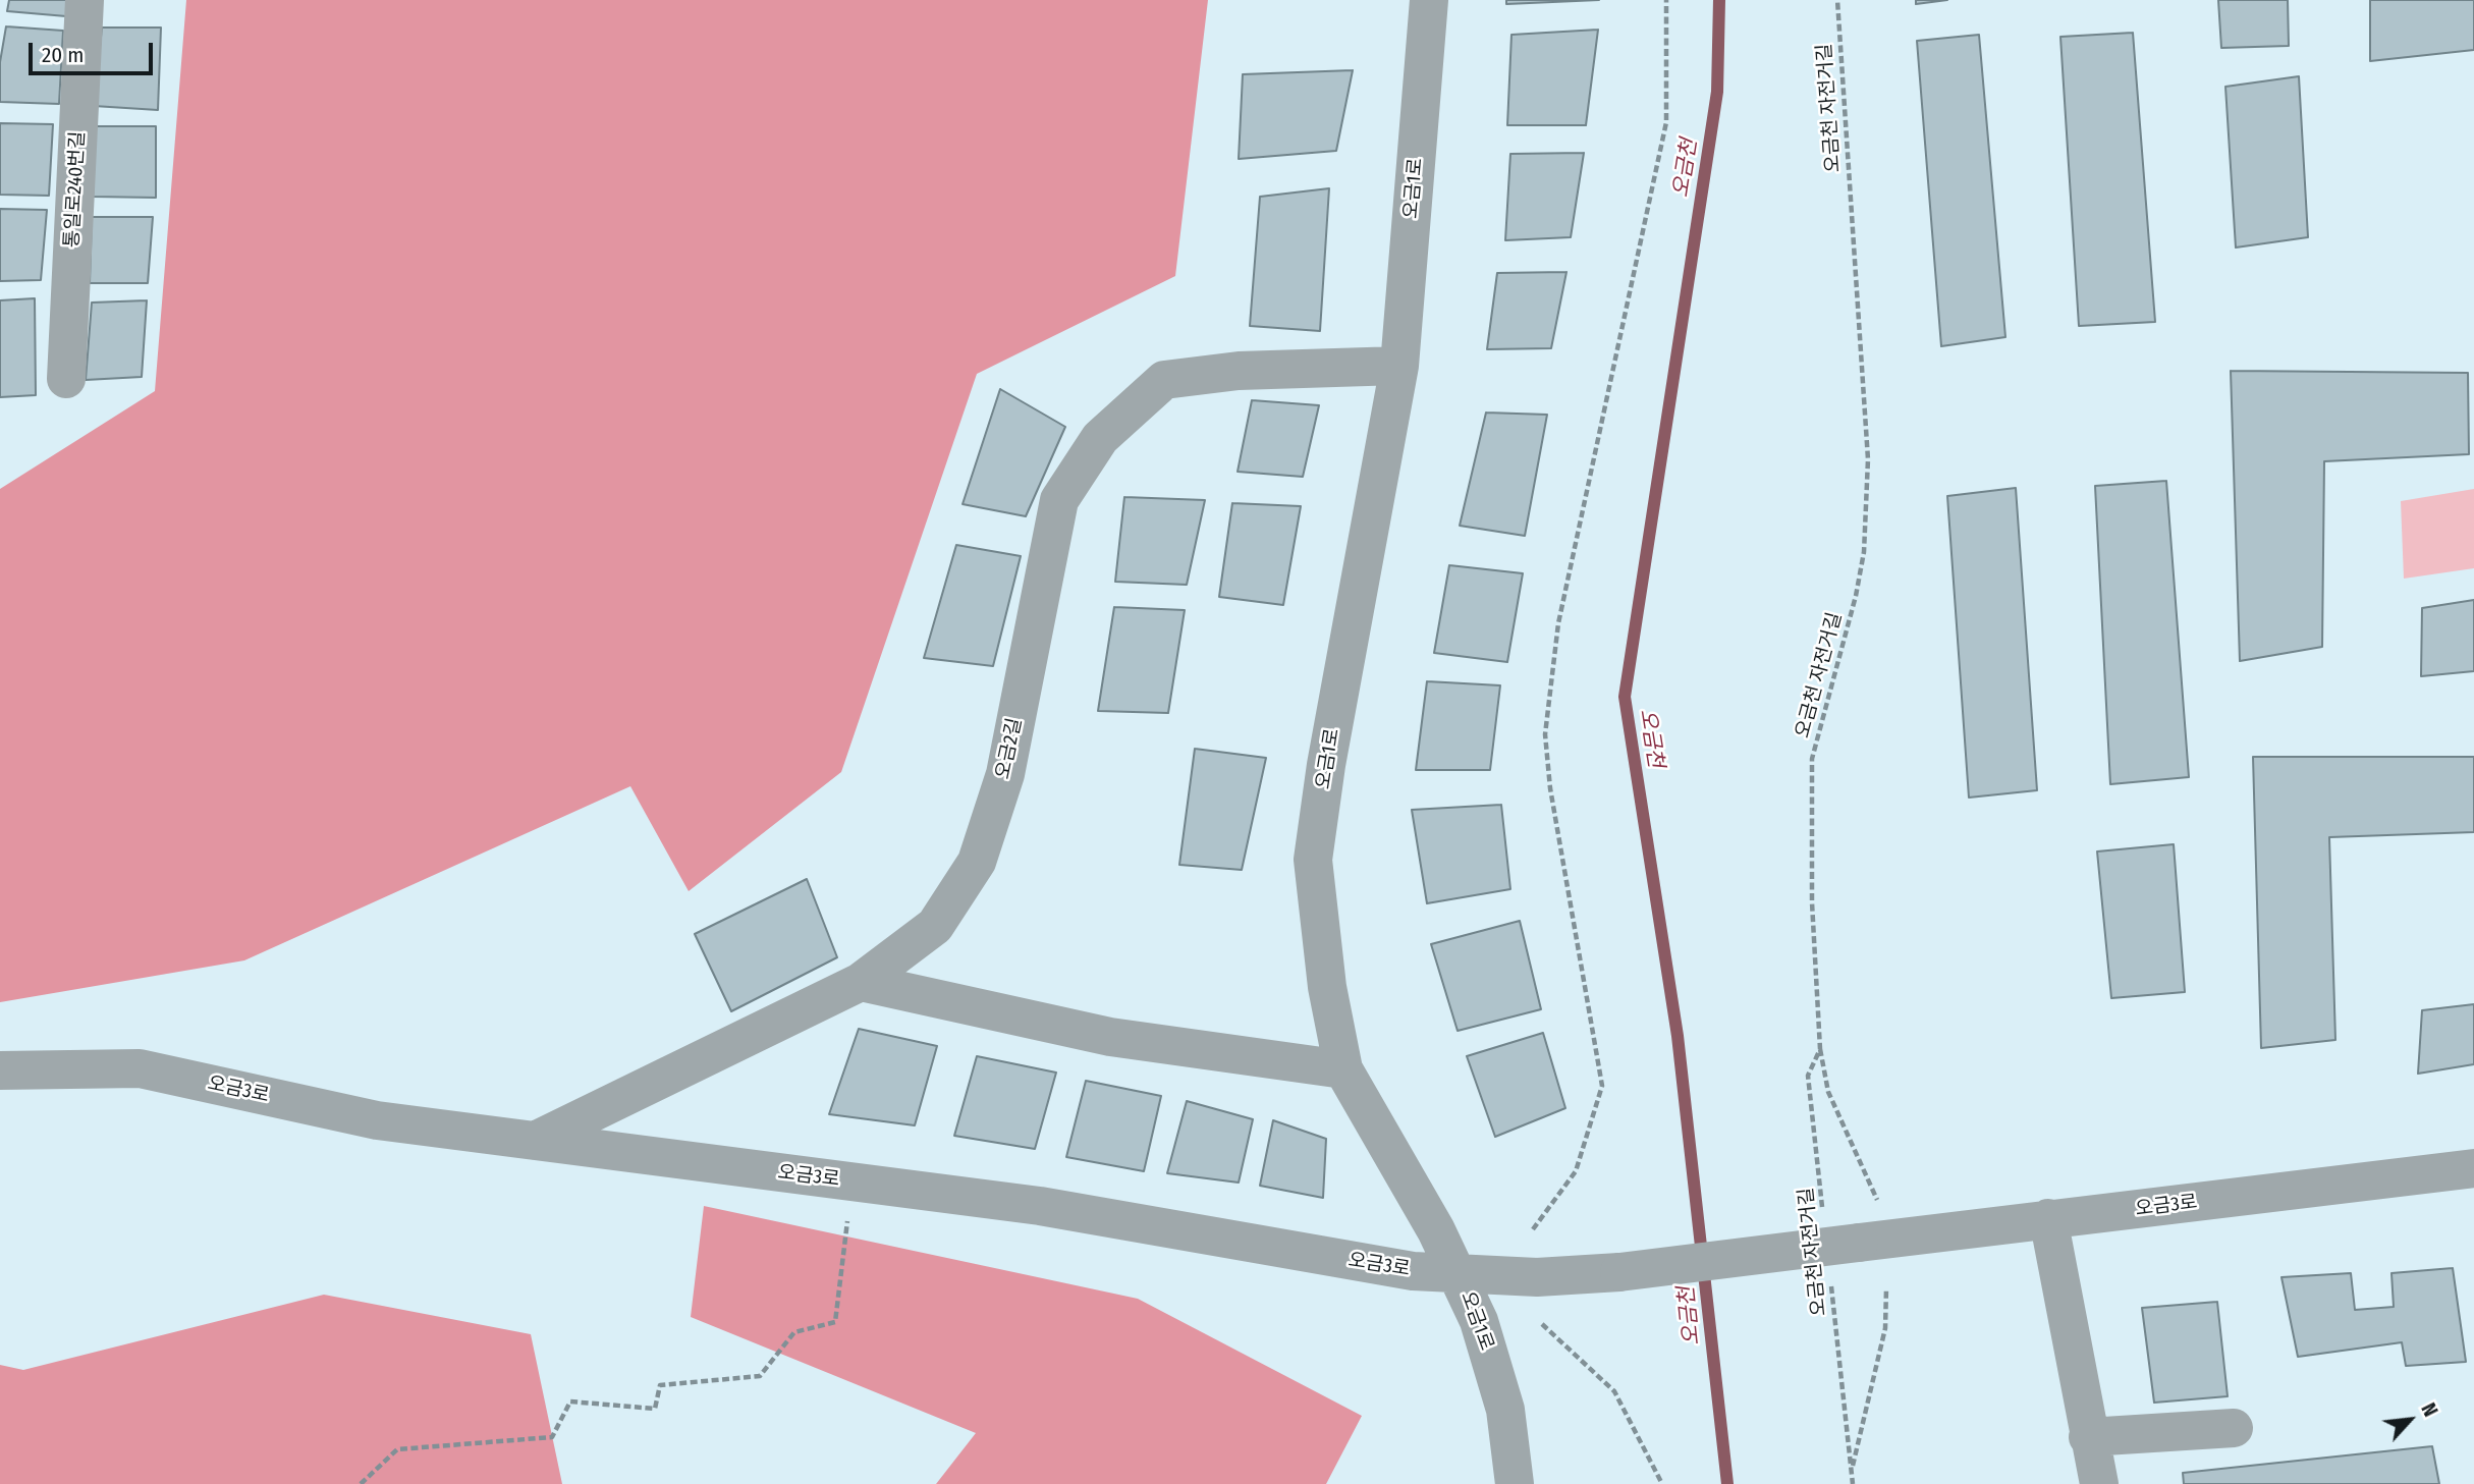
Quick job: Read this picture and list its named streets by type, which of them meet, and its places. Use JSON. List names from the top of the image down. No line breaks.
{"streets":{"street":["오금1로","통일로240번길","오금2길","오금3로"],"path":["오금천 자전거길"]},"crossings":[["오금1로","오금2길"],["오금1로","오금3로"],["오금2길","오금3로"]],"water":["오금천"],"scale_bar":"20 m","north":"top right"}
